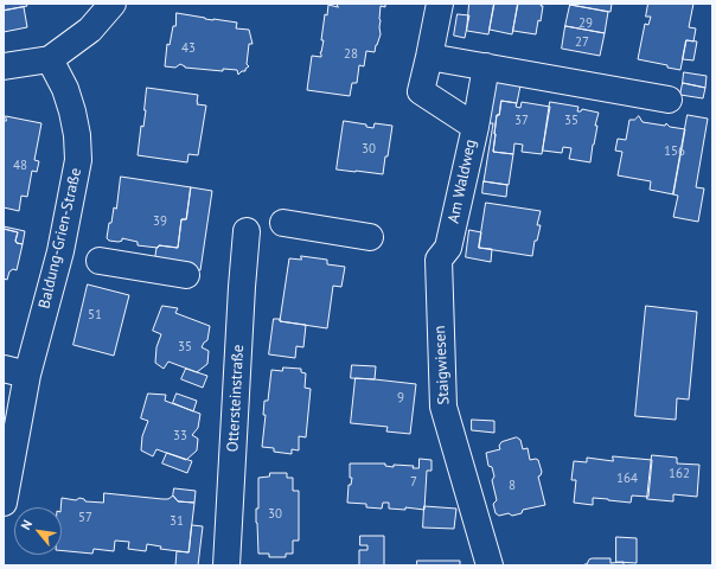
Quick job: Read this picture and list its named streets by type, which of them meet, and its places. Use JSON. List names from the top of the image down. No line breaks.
{"streets":{"street":["Am Waldweg","Baldung-Grien-Straße","Staigwiesen","Ottersteinstraße"]},"crossings":[["Am Waldweg","Staigwiesen"]],"house_numbers":["29","27","43","28","37","35","30","156","48","39","51","35","9","33","162","164","7","8","30","57","31"],"north":"top left"}
